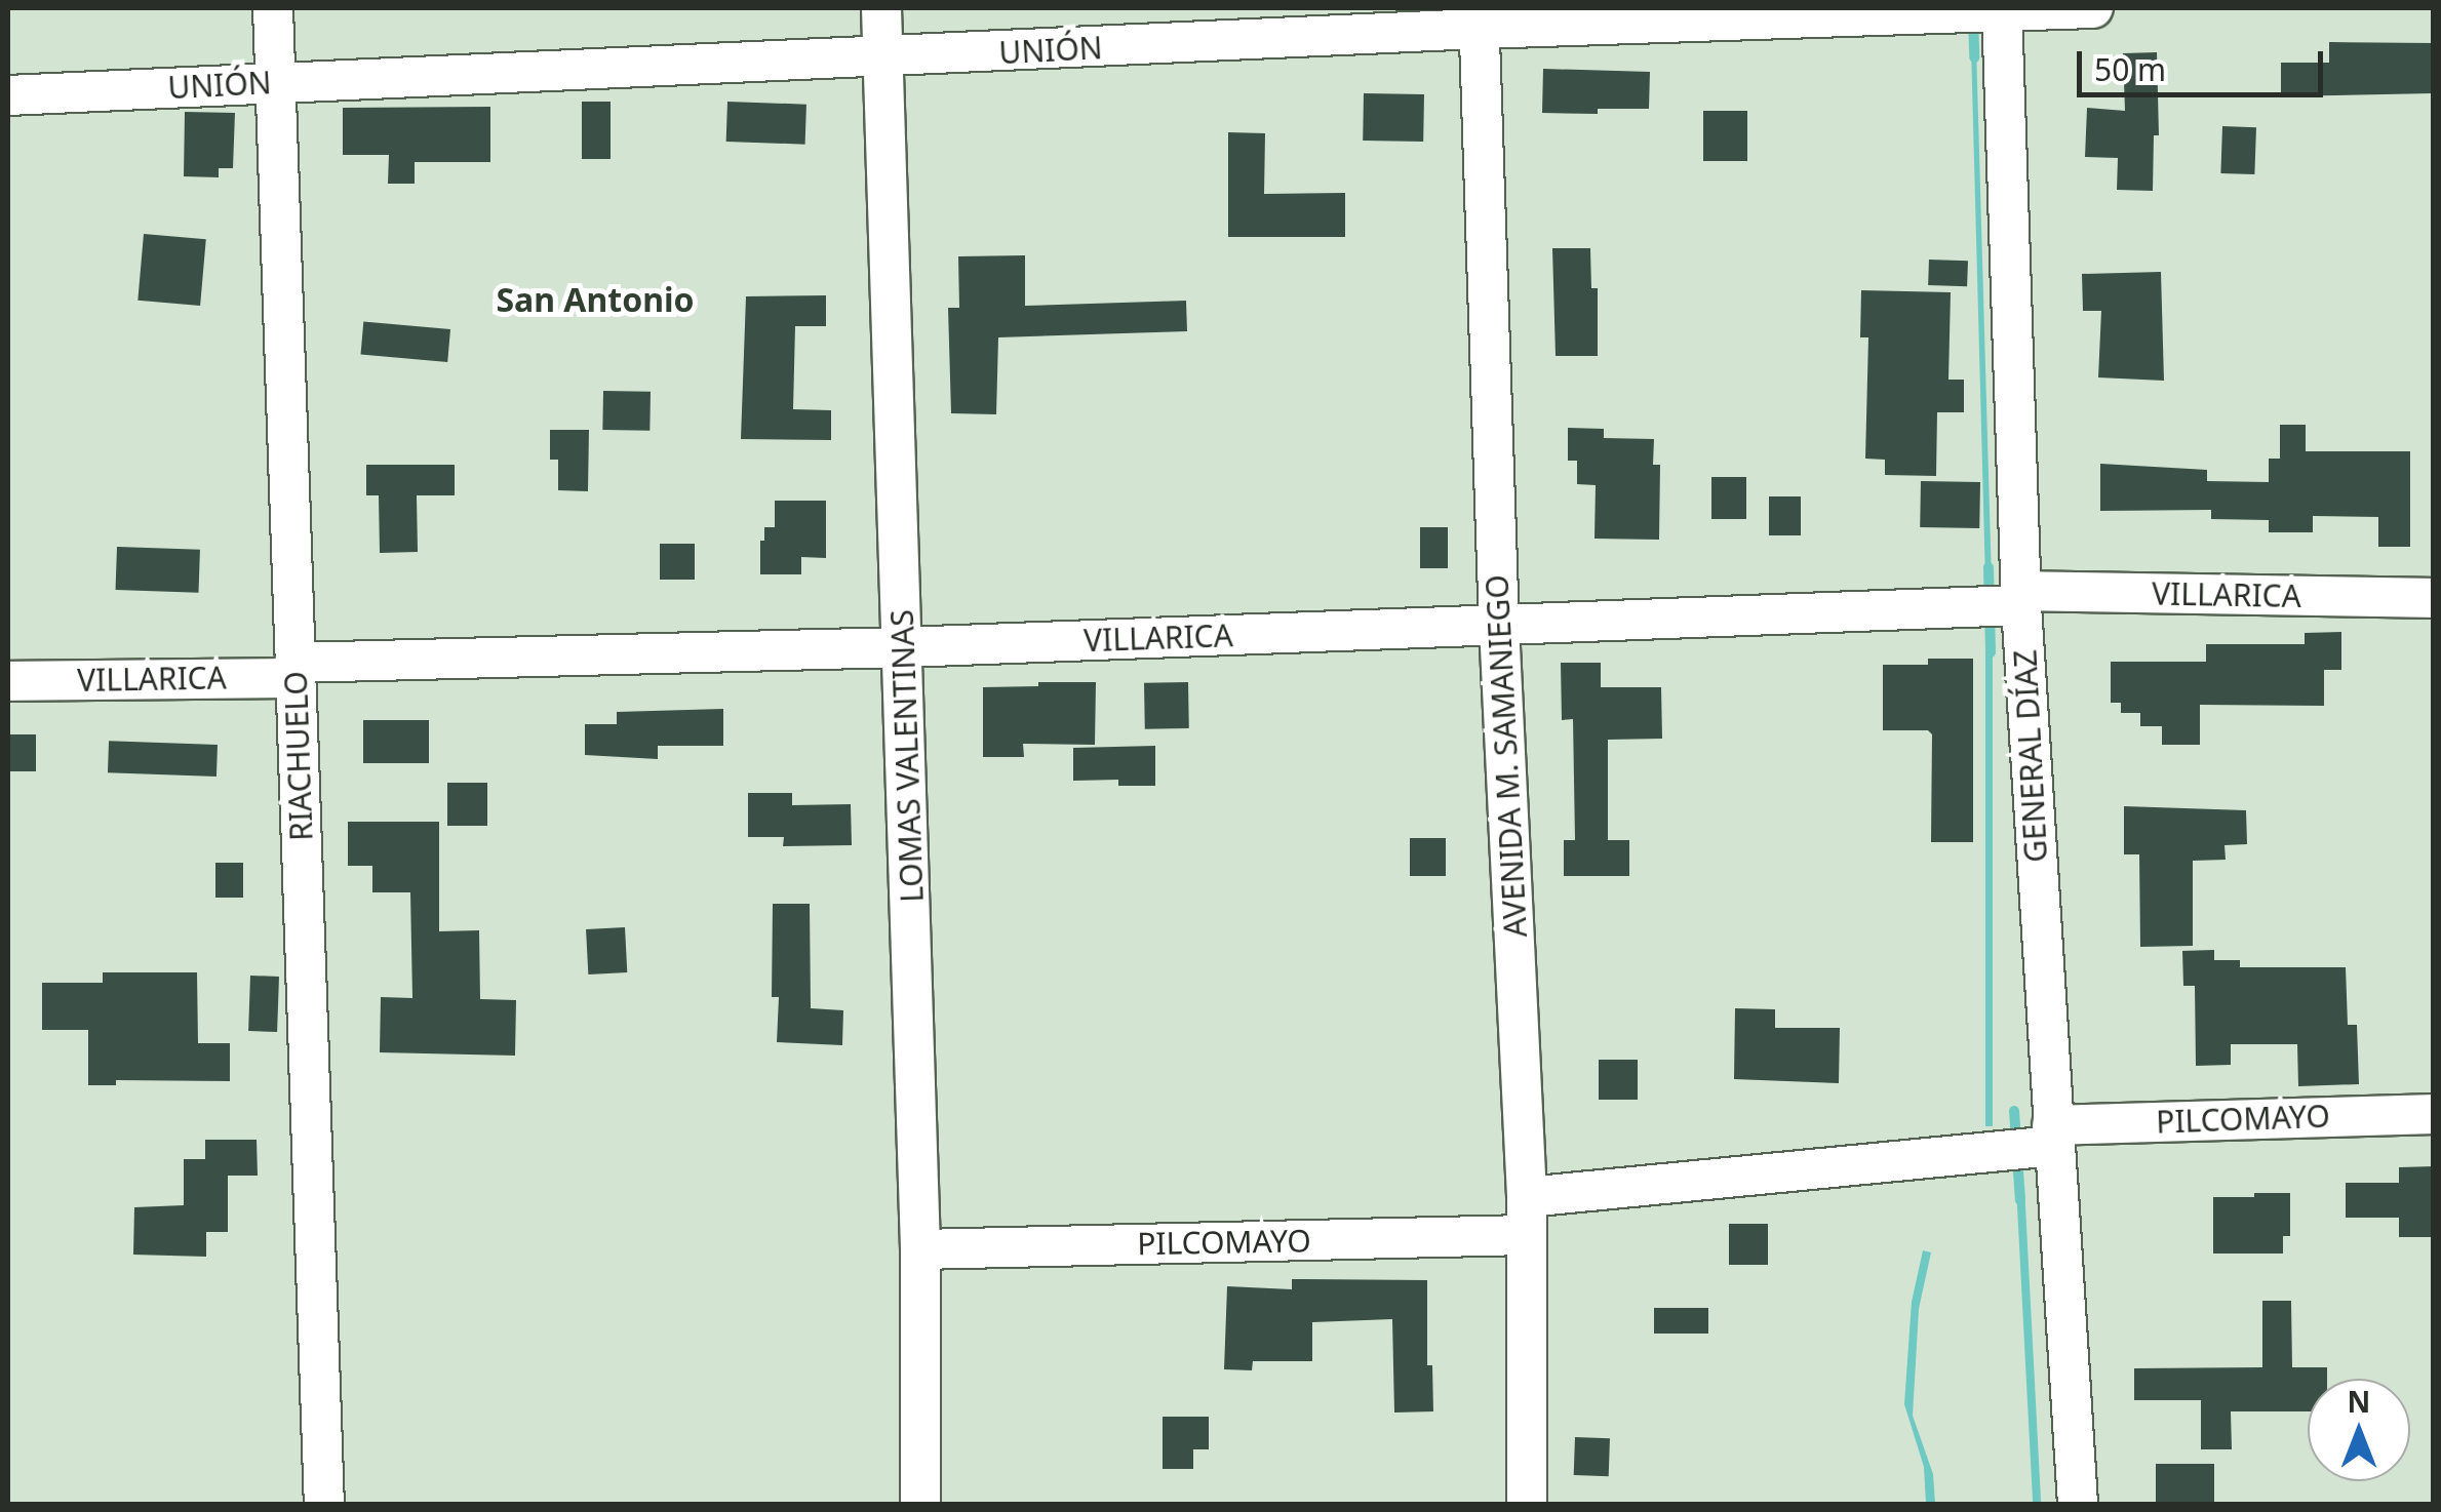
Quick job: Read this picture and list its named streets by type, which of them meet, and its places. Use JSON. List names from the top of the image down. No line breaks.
{"streets":{"street":["UNIÓN","VILLARICA","RIACHUELO","LOMAS VALENTINAS","AVENIDA M. SAMANIEGO","GENERAL DÍAZ","PILCOMAYO"]},"crossings":[["UNIÓN","RIACHUELO"],["UNIÓN","LOMAS VALENTINAS"],["UNIÓN","AVENIDA M. SAMANIEGO"],["UNIÓN","GENERAL DÍAZ"],["VILLARICA","RIACHUELO"],["VILLARICA","LOMAS VALENTINAS"],["VILLARICA","AVENIDA M. SAMANIEGO"],["VILLARICA","GENERAL DÍAZ"],["LOMAS VALENTINAS","PILCOMAYO"],["AVENIDA M. SAMANIEGO","PILCOMAYO"],["GENERAL DÍAZ","PILCOMAYO"]],"districts":["San Antonio"],"scale_bar":"50 m","north":"top"}
